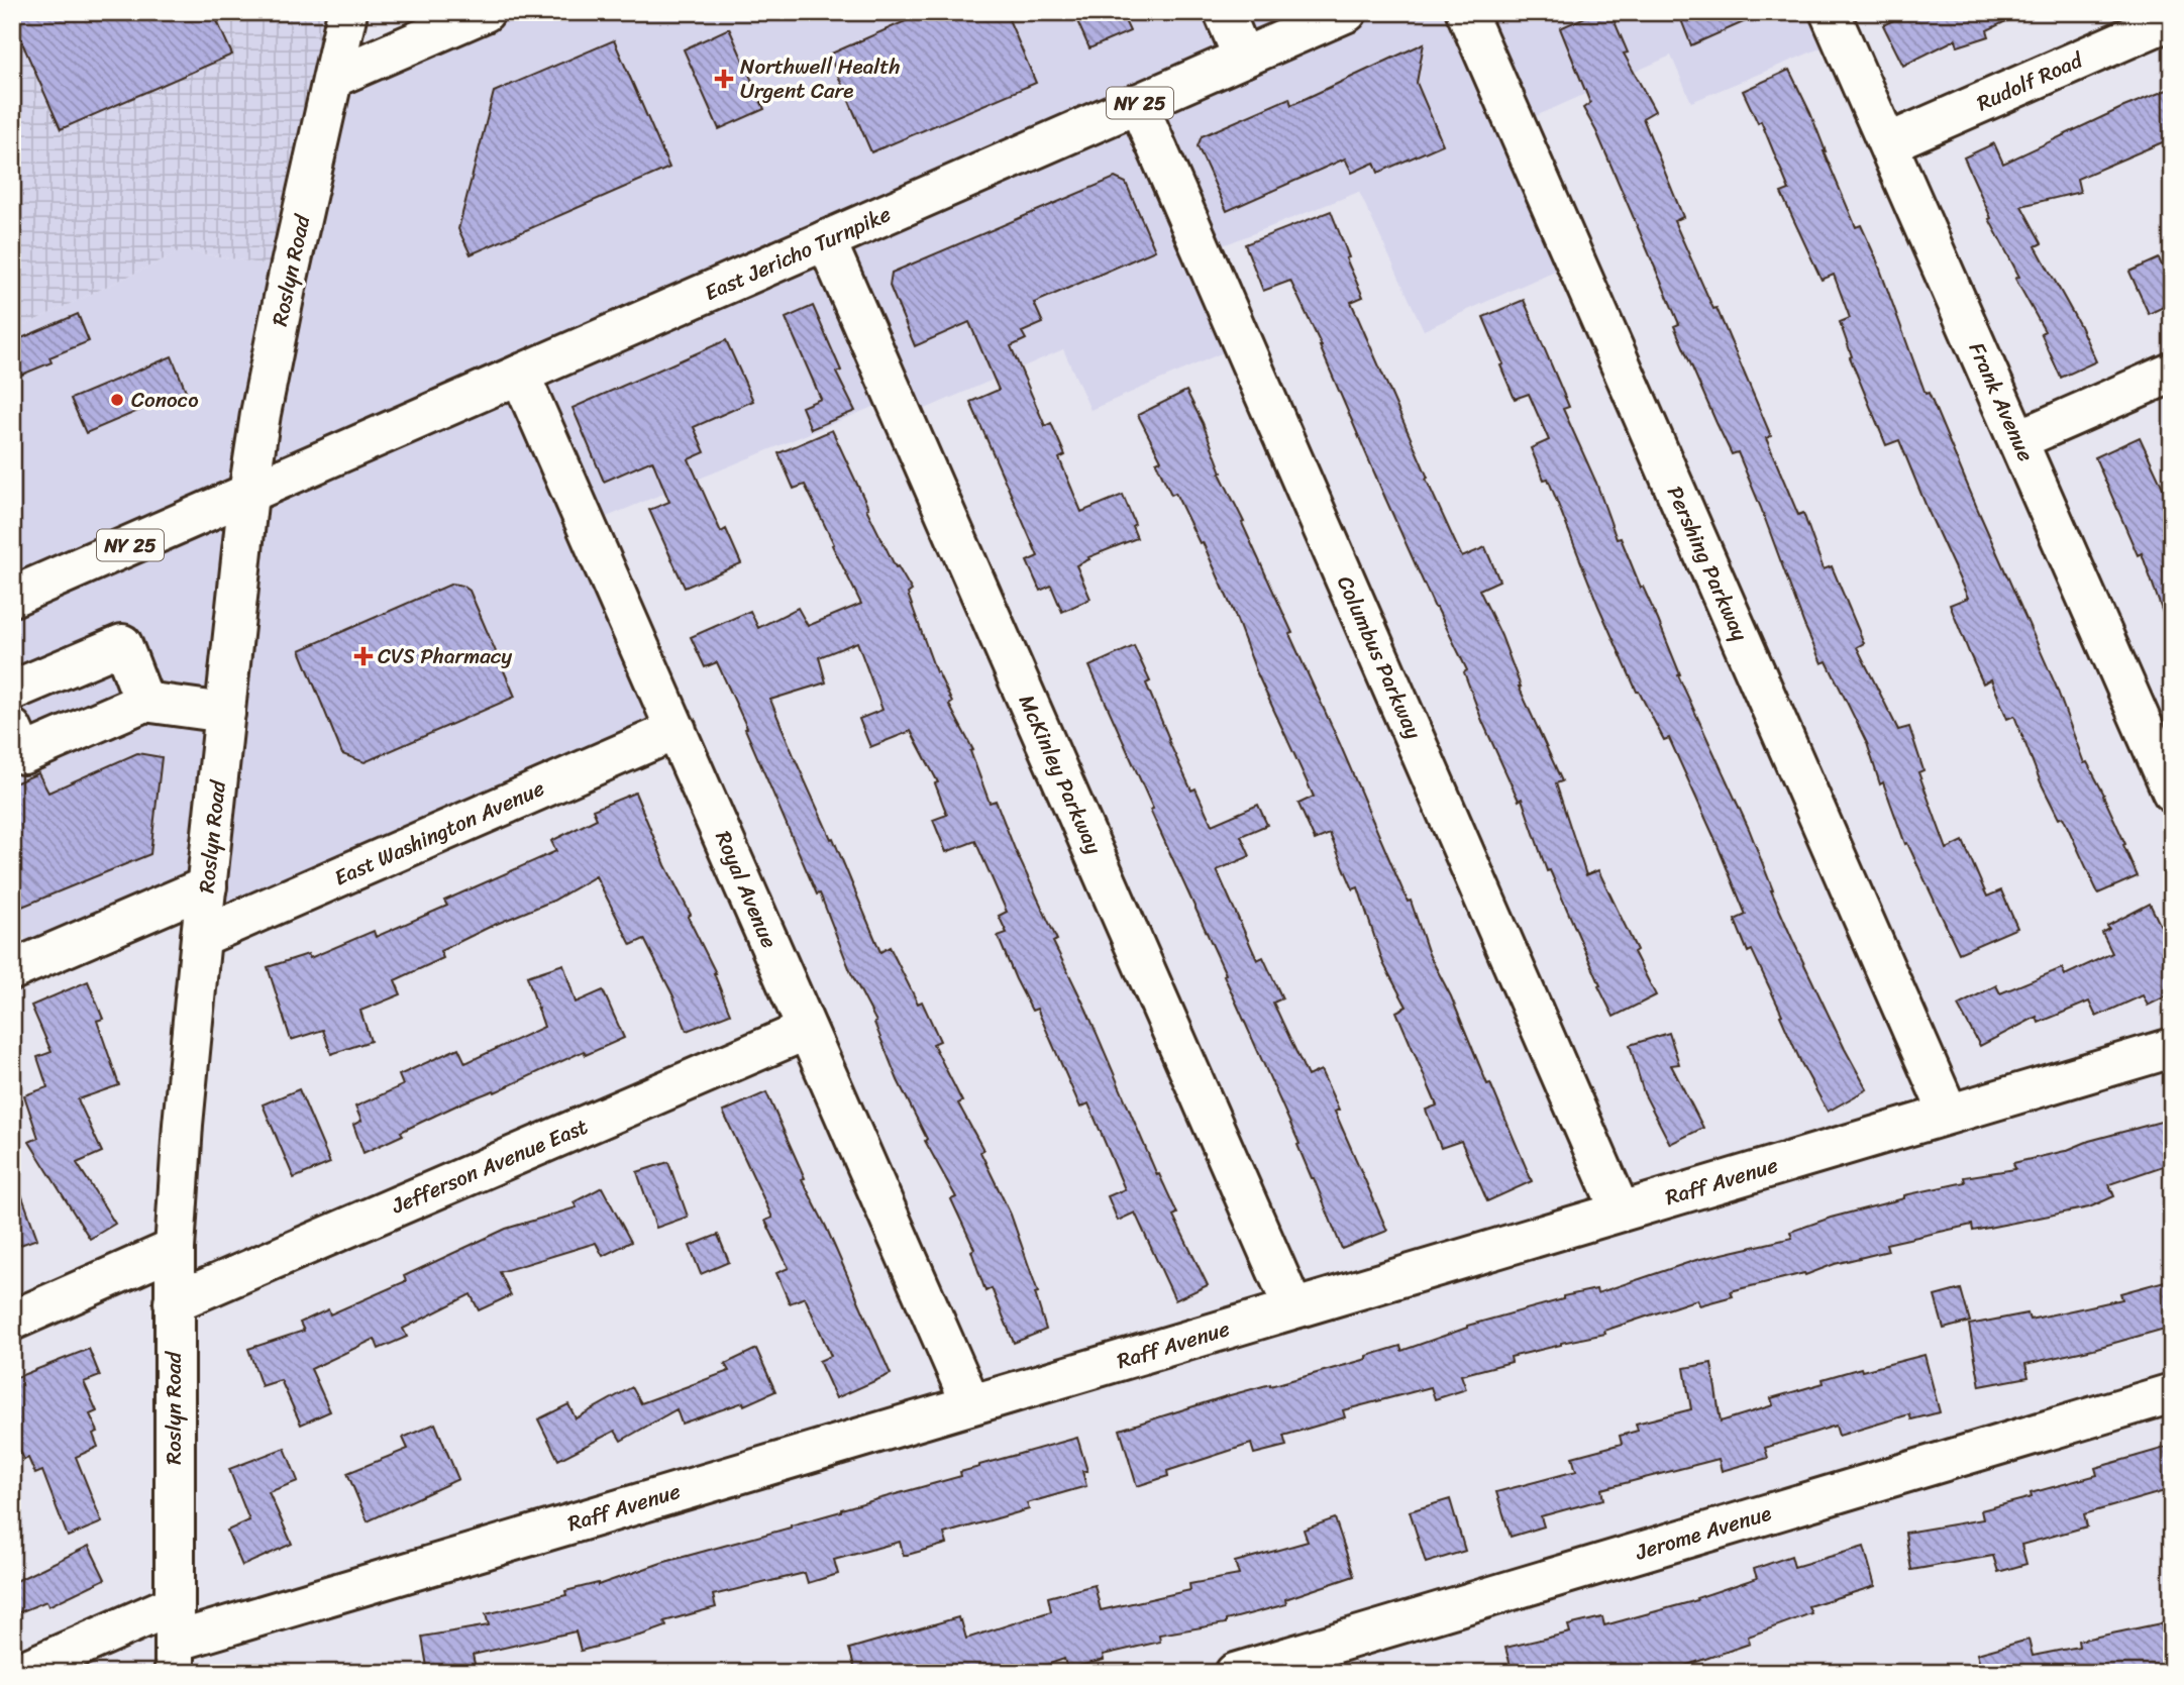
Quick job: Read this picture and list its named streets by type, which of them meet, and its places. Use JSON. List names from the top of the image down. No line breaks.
{"streets":{"street":["Rudolf Road","NY 25","East Jericho Turnpike","Roslyn Road","Frank Avenue","Pershing Parkway","Columbus Parkway","McKinley Parkway","East Washington Avenue","Royal Avenue","Jefferson Avenue East","Raff Avenue","Jerome Avenue"]},"crossings":[["Rudolf Road","Frank Avenue"],["NY 25","East Jericho Turnpike"],["NY 25","Roslyn Road"],["East Jericho Turnpike","Roslyn Road"],["East Jericho Turnpike","Columbus Parkway"],["East Jericho Turnpike","McKinley Parkway"],["East Jericho Turnpike","Royal Avenue"],["Roslyn Road","East Washington Avenue"],["Roslyn Road","Jefferson Avenue East"],["Roslyn Road","Raff Avenue"],["Pershing Parkway","Raff Avenue"],["Columbus Parkway","Raff Avenue"],["McKinley Parkway","Raff Avenue"],["East Washington Avenue","Royal Avenue"],["Royal Avenue","Jefferson Avenue East"],["Royal Avenue","Raff Avenue"]],"places":{"health":["Northwell Health Urgent Care","CVS Pharmacy"],"other":["Conoco"]}}
